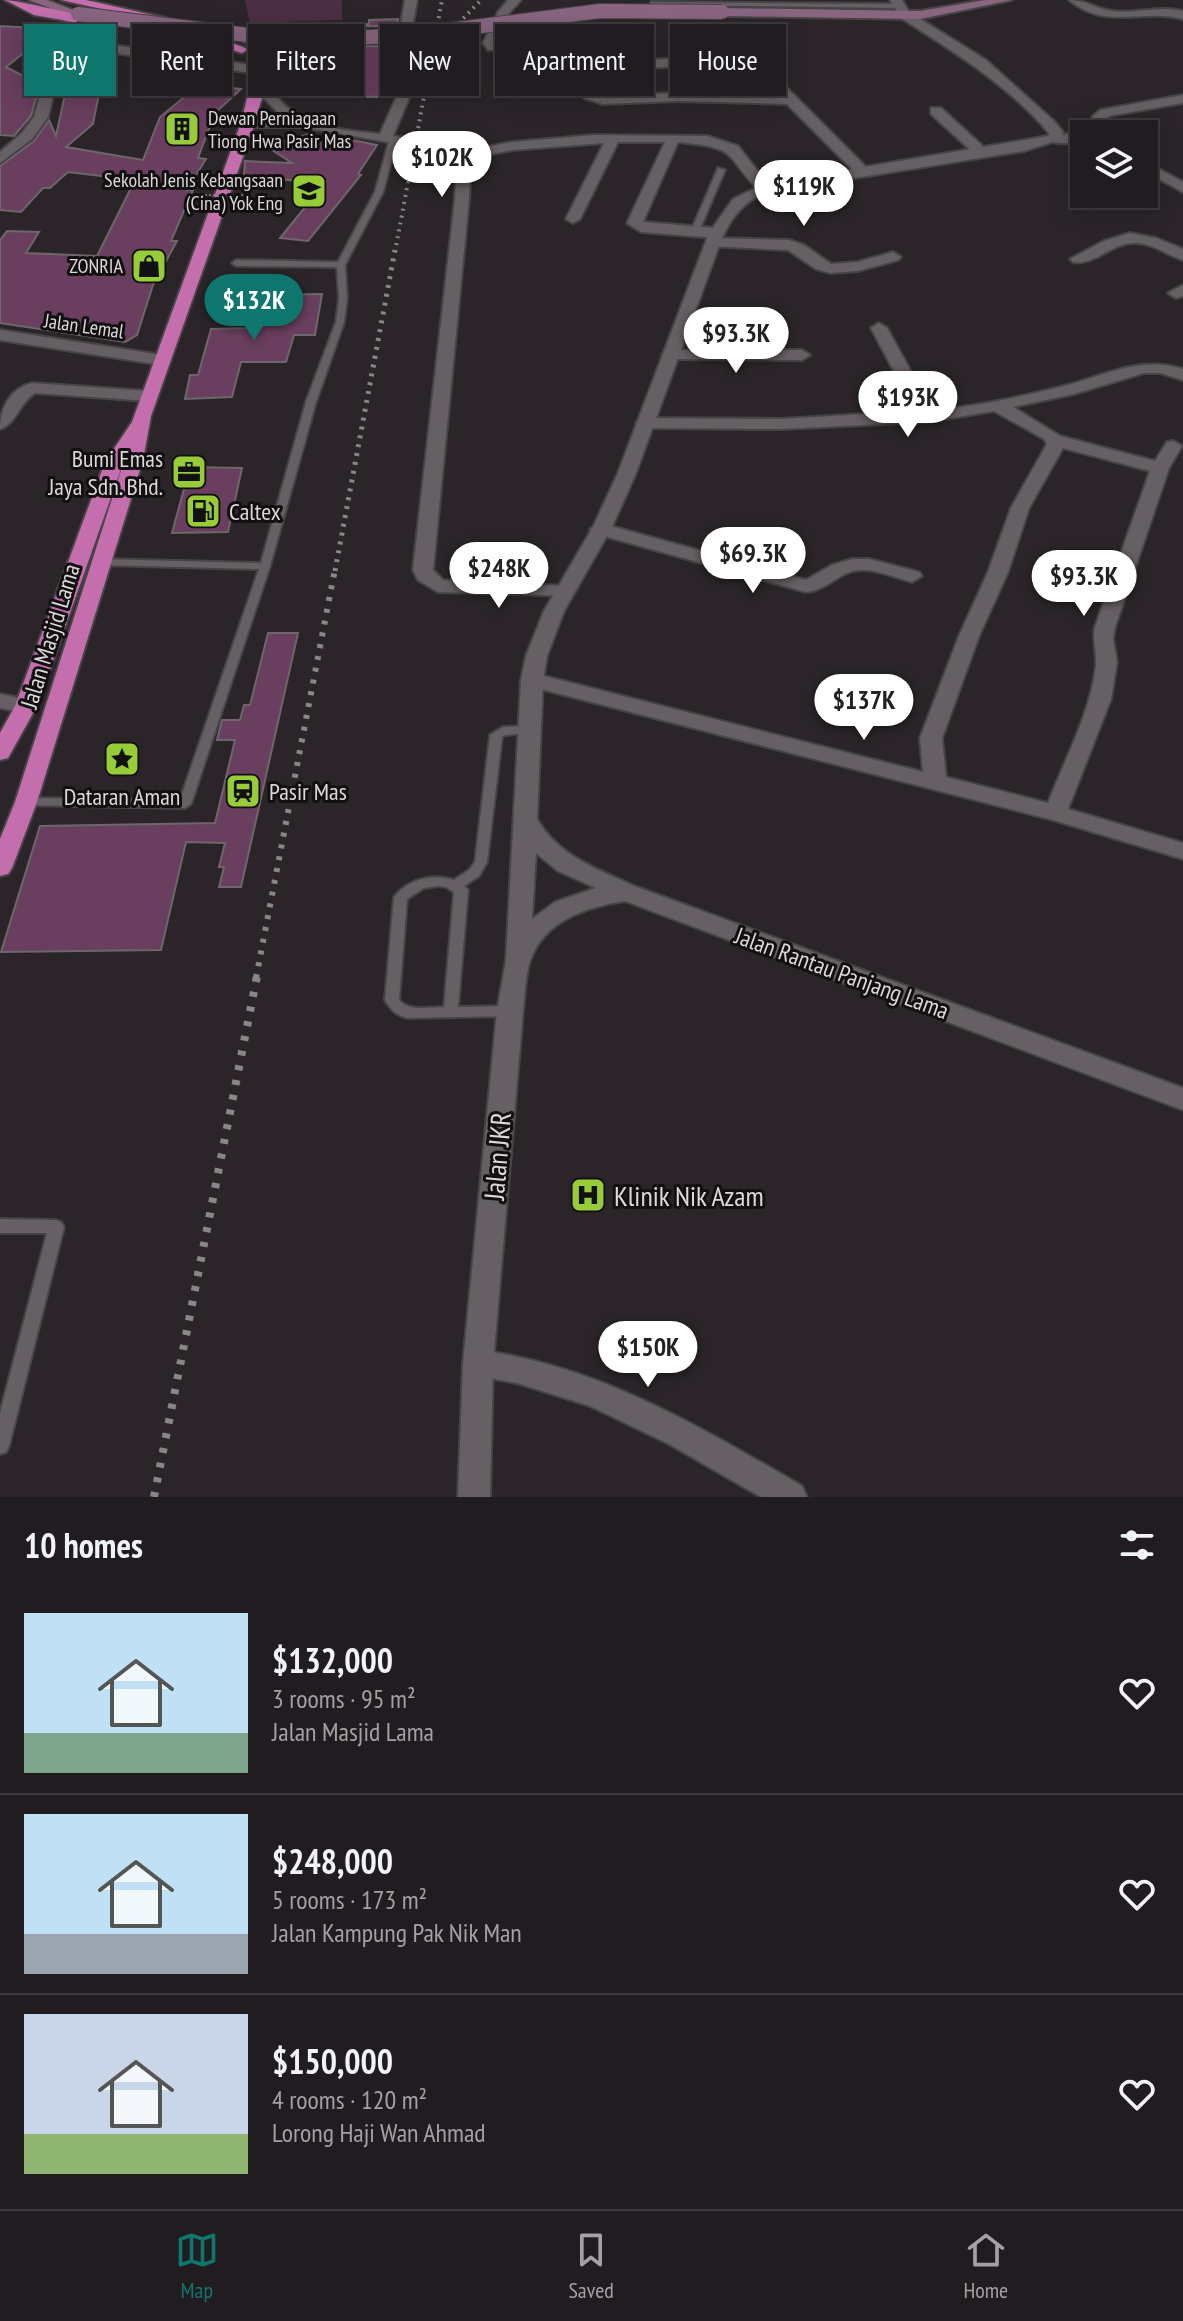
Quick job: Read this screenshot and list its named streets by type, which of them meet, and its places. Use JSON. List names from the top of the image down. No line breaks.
{"streets":{"highway":["Jalan Masjid Lama"],"street":["Jalan Lemal","Jalan Rantau Panjang Lama","Jalan JKR"]},"crossings":[["Jalan Lemal","Jalan Masjid Lama"],["Jalan Rantau Panjang Lama","Jalan JKR"]],"places":{"building":["Dewan Perniagaan Tiong Hwa Pasir Mas"],"school or university":["Sekolah Jenis Kebangsaan (Cina) Yok Eng"],"shop":["ZONRIA"],"office":["Bumi Emas Jaya Sdn. Bhd."],"fuel station":["Caltex"],"place":["Dataran Aman"],"station":["Pasir Mas"],"hospital":["Klinik Nik Azam"]},"page":{"chip":["Buy","Rent","Filters","New","Apartment","House"],"price":["$102K","$119K","$132K","$93.3K","$193K","$69.3K","$248K","$93.3K","$137K","$150K"],"heading":"10 homes","list":[{"name":"$132,000","note":"3 rooms · 95 m² · Jalan Masjid Lama"},{"name":"$248,000","note":"5 rooms · 173 m² · Jalan Kampung Pak Nik Man"},{"name":"$150,000","note":"4 rooms · 120 m² · Lorong Haji Wan Ahmad"}],"tabs":["Map","Saved","Home"]}}
